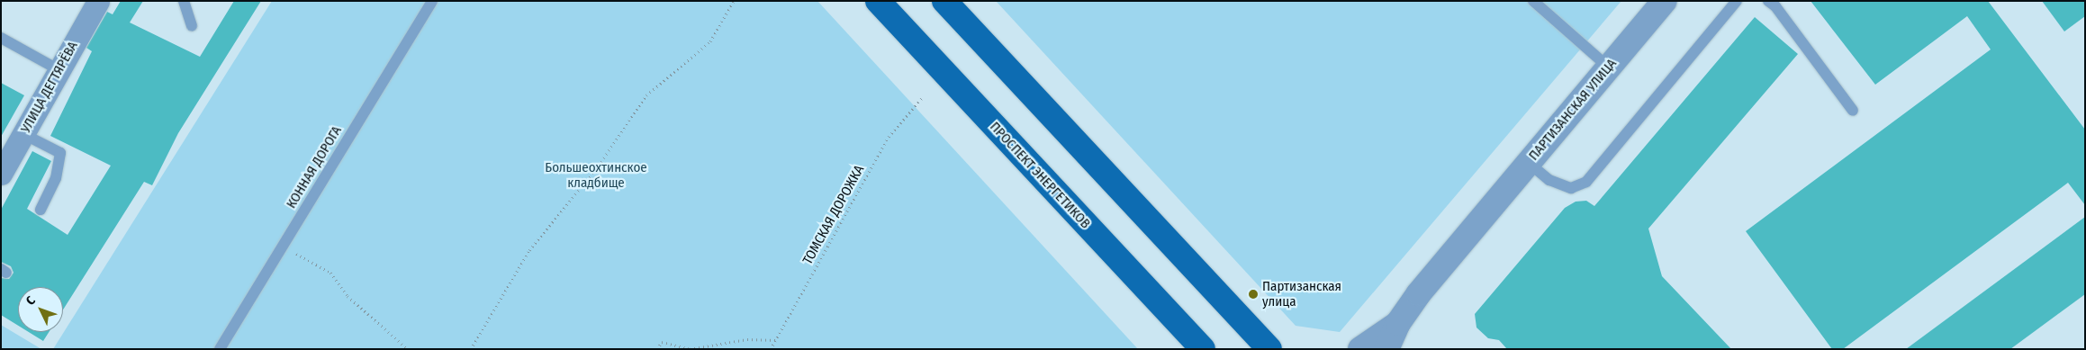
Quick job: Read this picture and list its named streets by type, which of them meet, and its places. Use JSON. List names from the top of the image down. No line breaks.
{"streets":{"main road":["ПРОСПЕКТ ЭНЕРГЕТИКОВ"],"street":["УЛИЦА ДЕГТЯРЁВА","ПАРТИЗАНСКАЯ УЛИЦА"],"lane":["КОННАЯ ДОРОГА"],"path":["ТОМСКАЯ ДОРОЖКА"]},"parks":["Большеохтинское кладбище"],"places":["Партизанская улица"],"north":"top left"}
